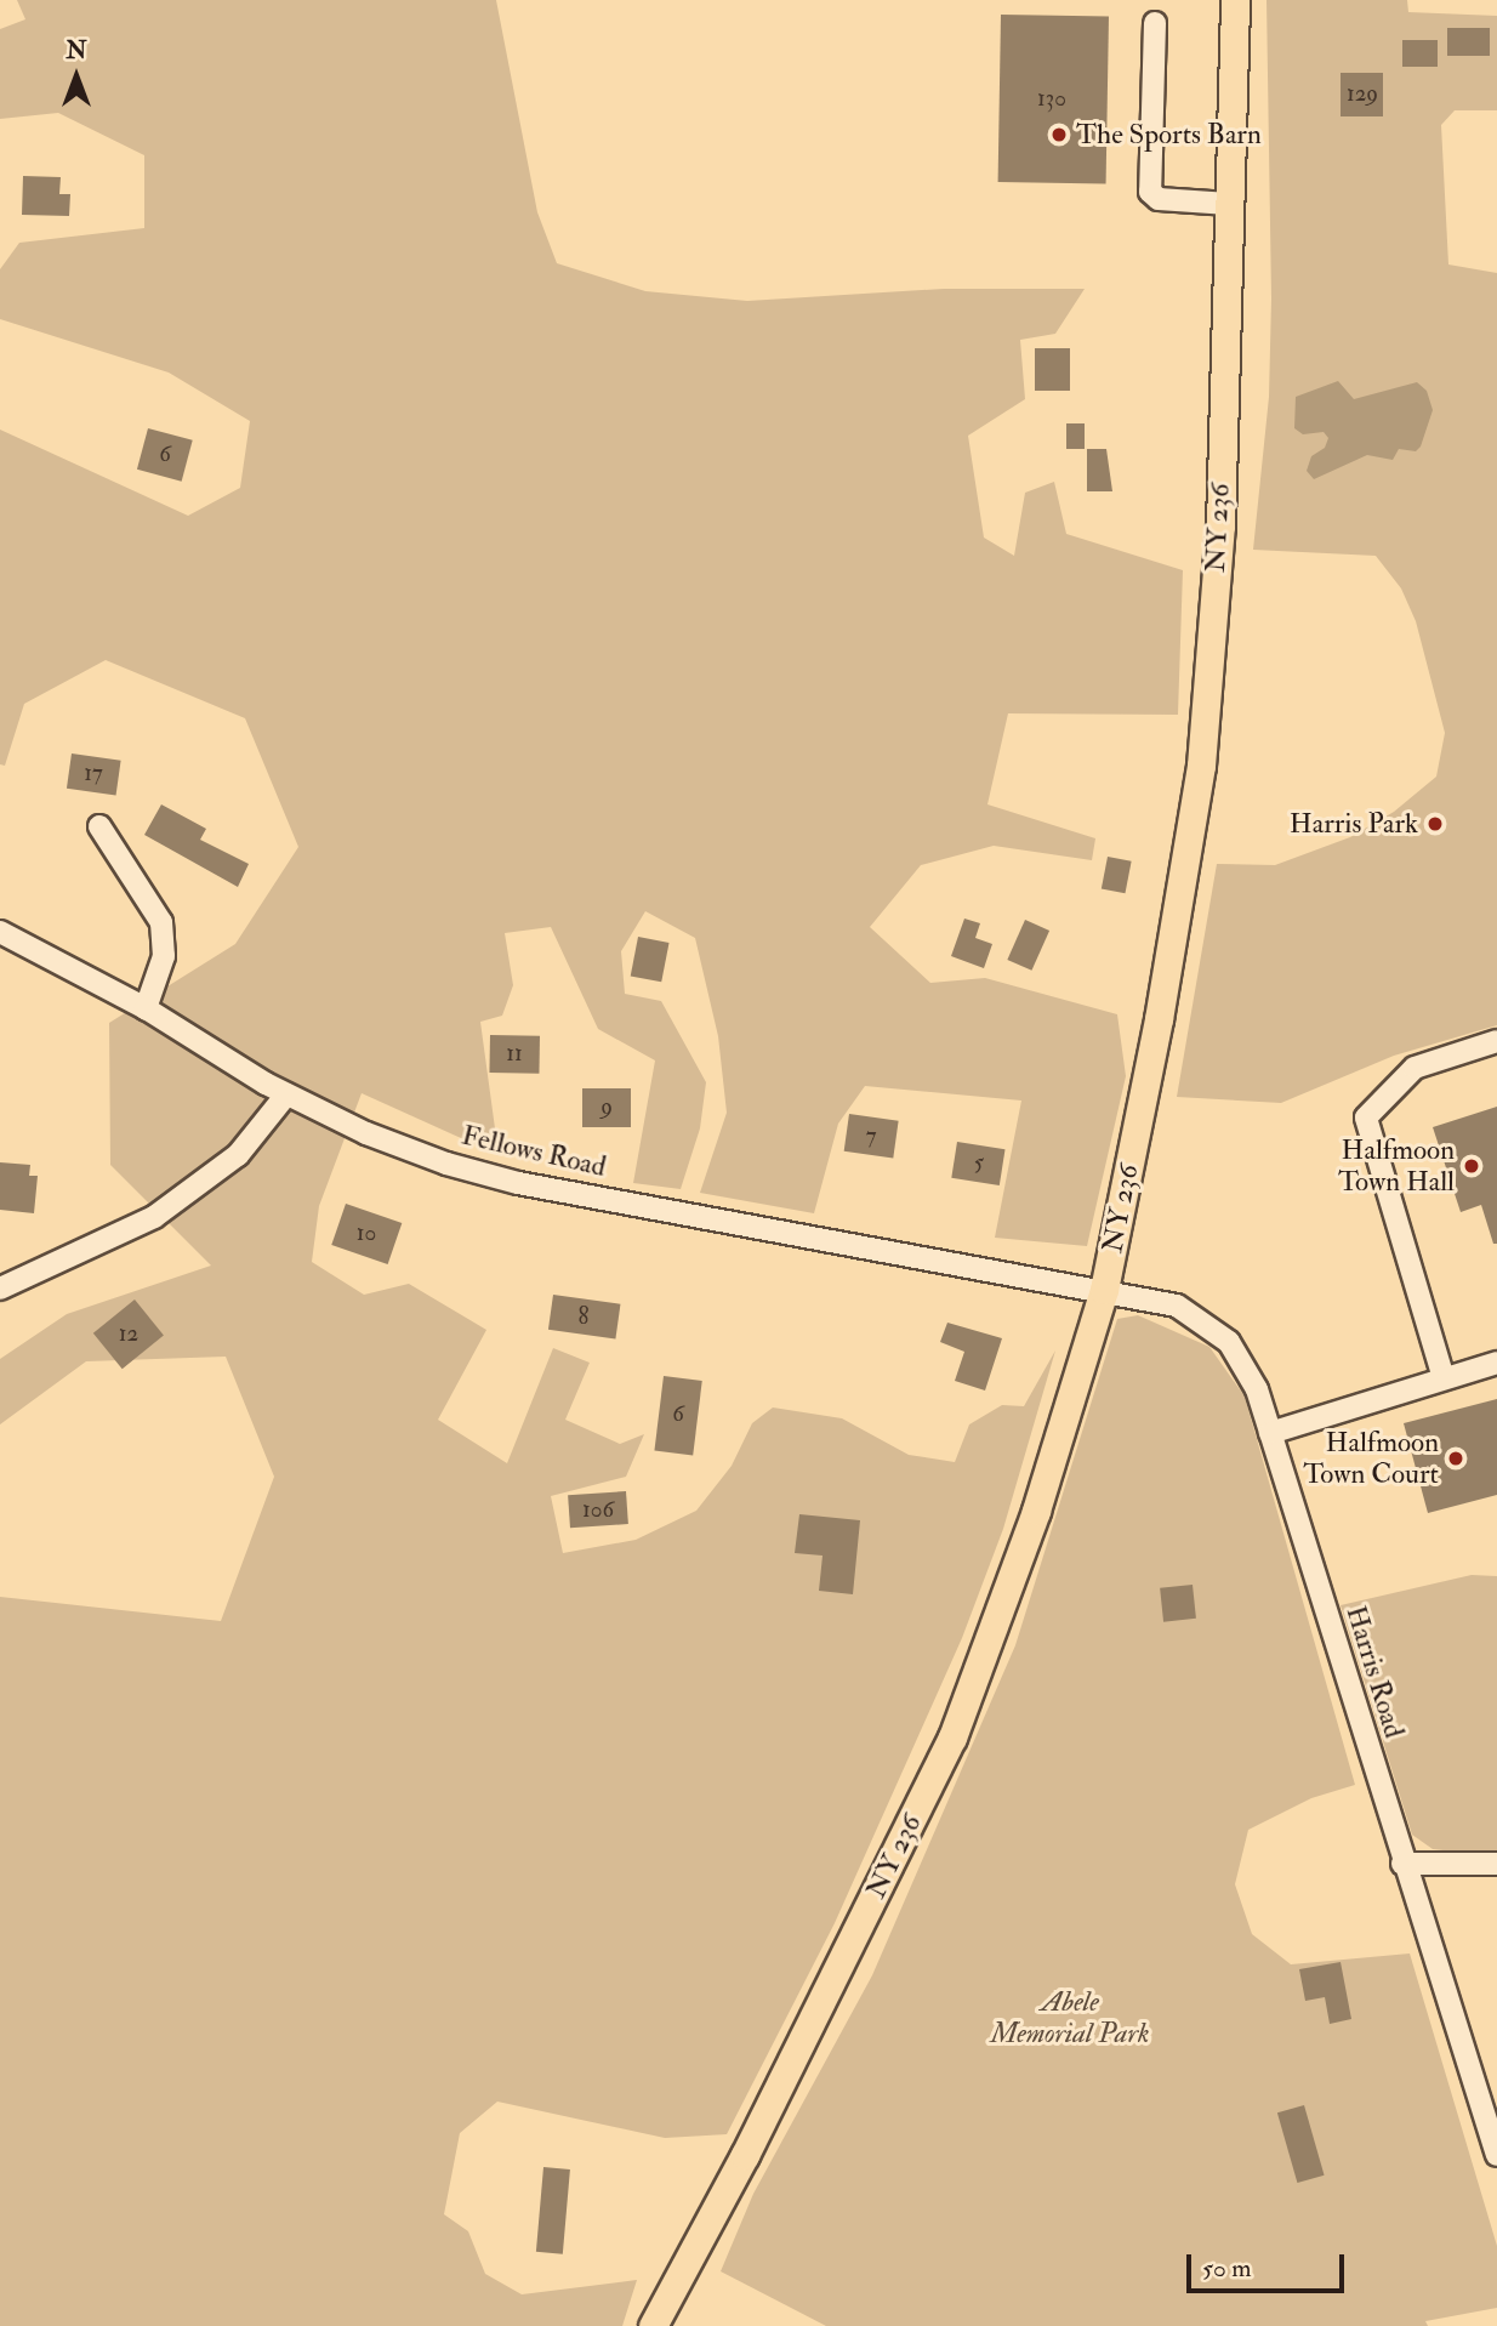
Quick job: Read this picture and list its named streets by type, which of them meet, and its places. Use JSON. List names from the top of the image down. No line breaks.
{"streets":{"main road":["NY 236"],"street":["Fellows Road","Harris Road"]},"crossings":[["NY 236","Fellows Road"],["NY 236","Harris Road"],["Fellows Road","Harris Road"]],"parks":["Abele Memorial Park"],"places":["The Sports Barn","Harris Park","Halfmoon Town Hall","Halfmoon Town Court"],"house_numbers":["129","130","6","17","11","9","7","5","10","8","12","6","106"],"scale_bar":"50 m","north":"top"}
